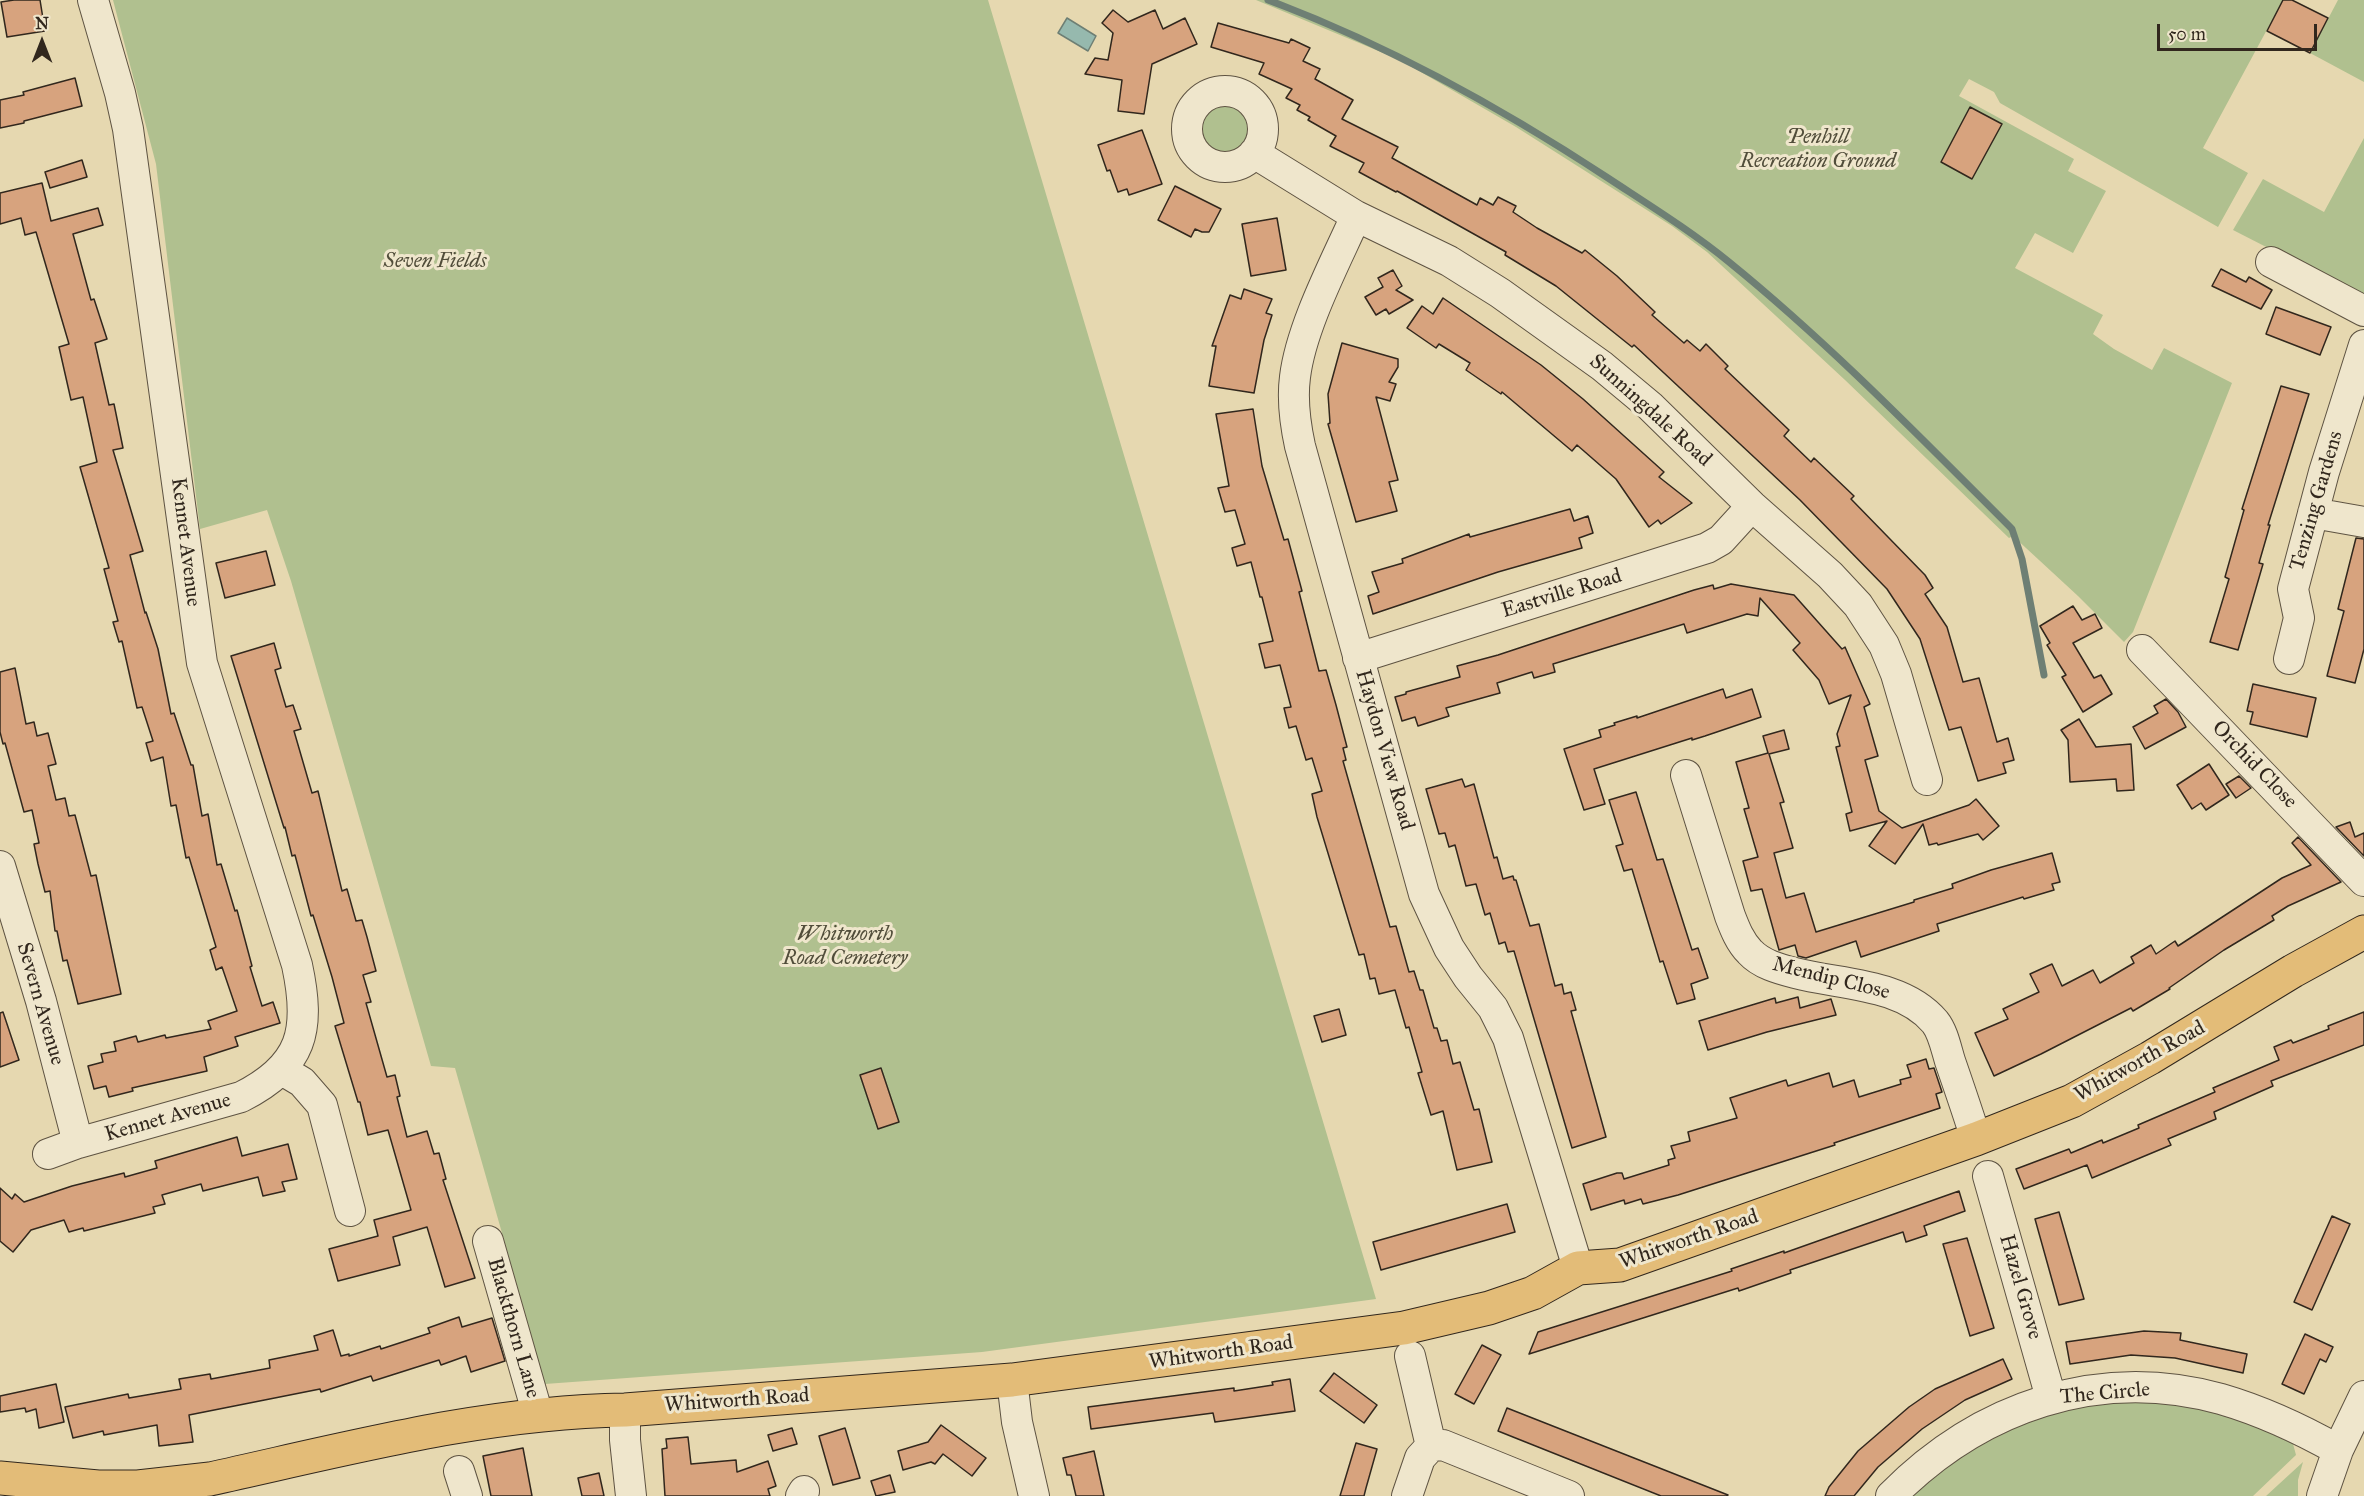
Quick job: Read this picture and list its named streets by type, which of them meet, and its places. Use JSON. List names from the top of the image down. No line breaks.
{"streets":{"main road":["Whitworth Road"],"street":["Sunningdale Road","Tenzing Gardens","Kennet Avenue","Eastville Road","Haydon View Road","Orchid Close","Mendip Close","Severn Avenue","Hazel Grove","Blackthorn Lane","The Circle"]},"crossings":[["Sunningdale Road","Eastville Road"],["Sunningdale Road","Haydon View Road"],["Kennet Avenue","Severn Avenue"],["Eastville Road","Haydon View Road"],["Haydon View Road","Whitworth Road"],["Mendip Close","Whitworth Road"],["Whitworth Road","Blackthorn Lane"],["Hazel Grove","The Circle"]],"parks":["Penhill Recreation Ground","Seven Fields","Whitworth Road Cemetery"],"scale_bar":"50 m","north":"top"}
